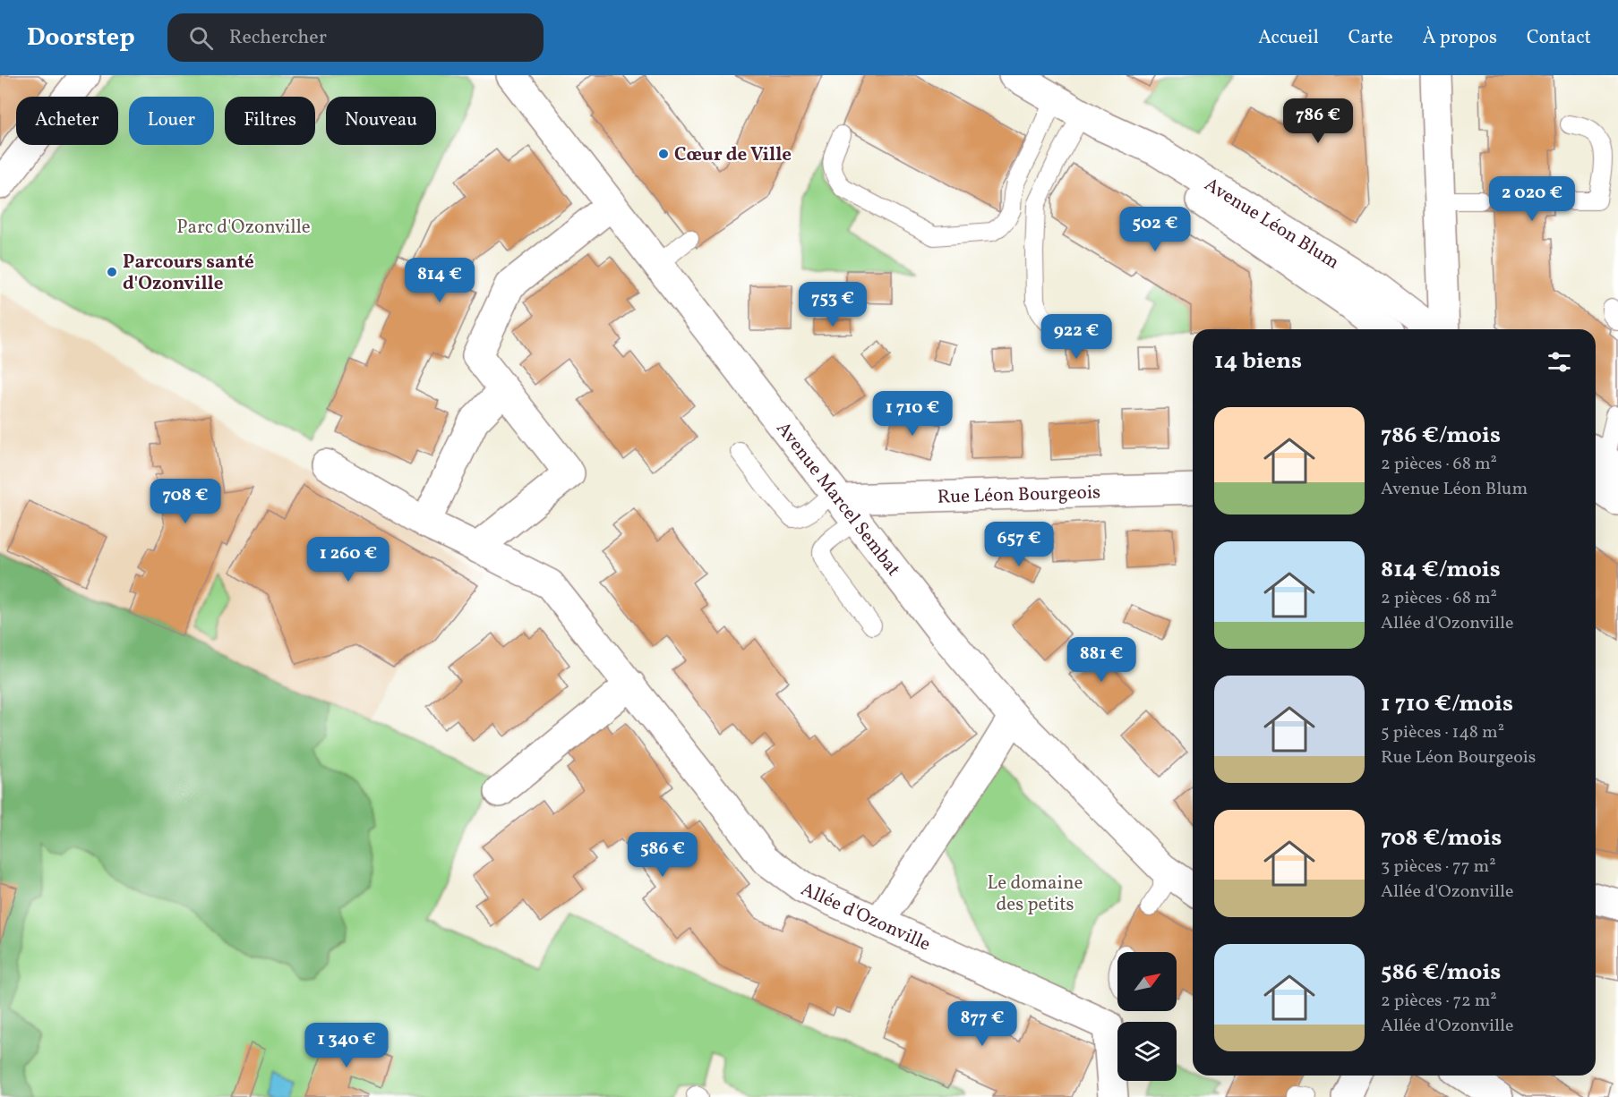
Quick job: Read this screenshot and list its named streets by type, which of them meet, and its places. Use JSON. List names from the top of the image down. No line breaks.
{"streets":{"street":["Avenue Léon Blum","Rue Léon Bourgeois","Avenue Marcel Sembat","Allée d'Ozonville"]},"crossings":[["Rue Léon Bourgeois","Avenue Marcel Sembat"]],"parks":["Parc d'Ozonville","Le domaine des petits"],"places":["Cœur de Ville","Parcours santé d'Ozonville"],"north":"top right","page":{"header":"Doorstep","search":"Rechercher","nav":["Accueil","Carte","À propos","Contact"],"chip":["Acheter","Louer","Filtres","Nouveau"],"price":["786 €","2 020 €","502 €","814 €","753 €","922 €","1 710 €","708 €","657 €","1 260 €","881 €","586 €","877 €","1 340 €"],"heading":"14 biens","list":[{"name":"786 €/mois","note":"2 pièces · 68 m² · Avenue Léon Blum"},{"name":"814 €/mois","note":"2 pièces · 68 m² · Allée d'Ozonville"},{"name":"1 710 €/mois","note":"5 pièces · 148 m² · Rue Léon Bourgeois"},{"name":"708 €/mois","note":"3 pièces · 77 m² · Allée d'Ozonville"},{"name":"586 €/mois","note":"2 pièces · 72 m² · Allée d'Ozonville"}]}}
